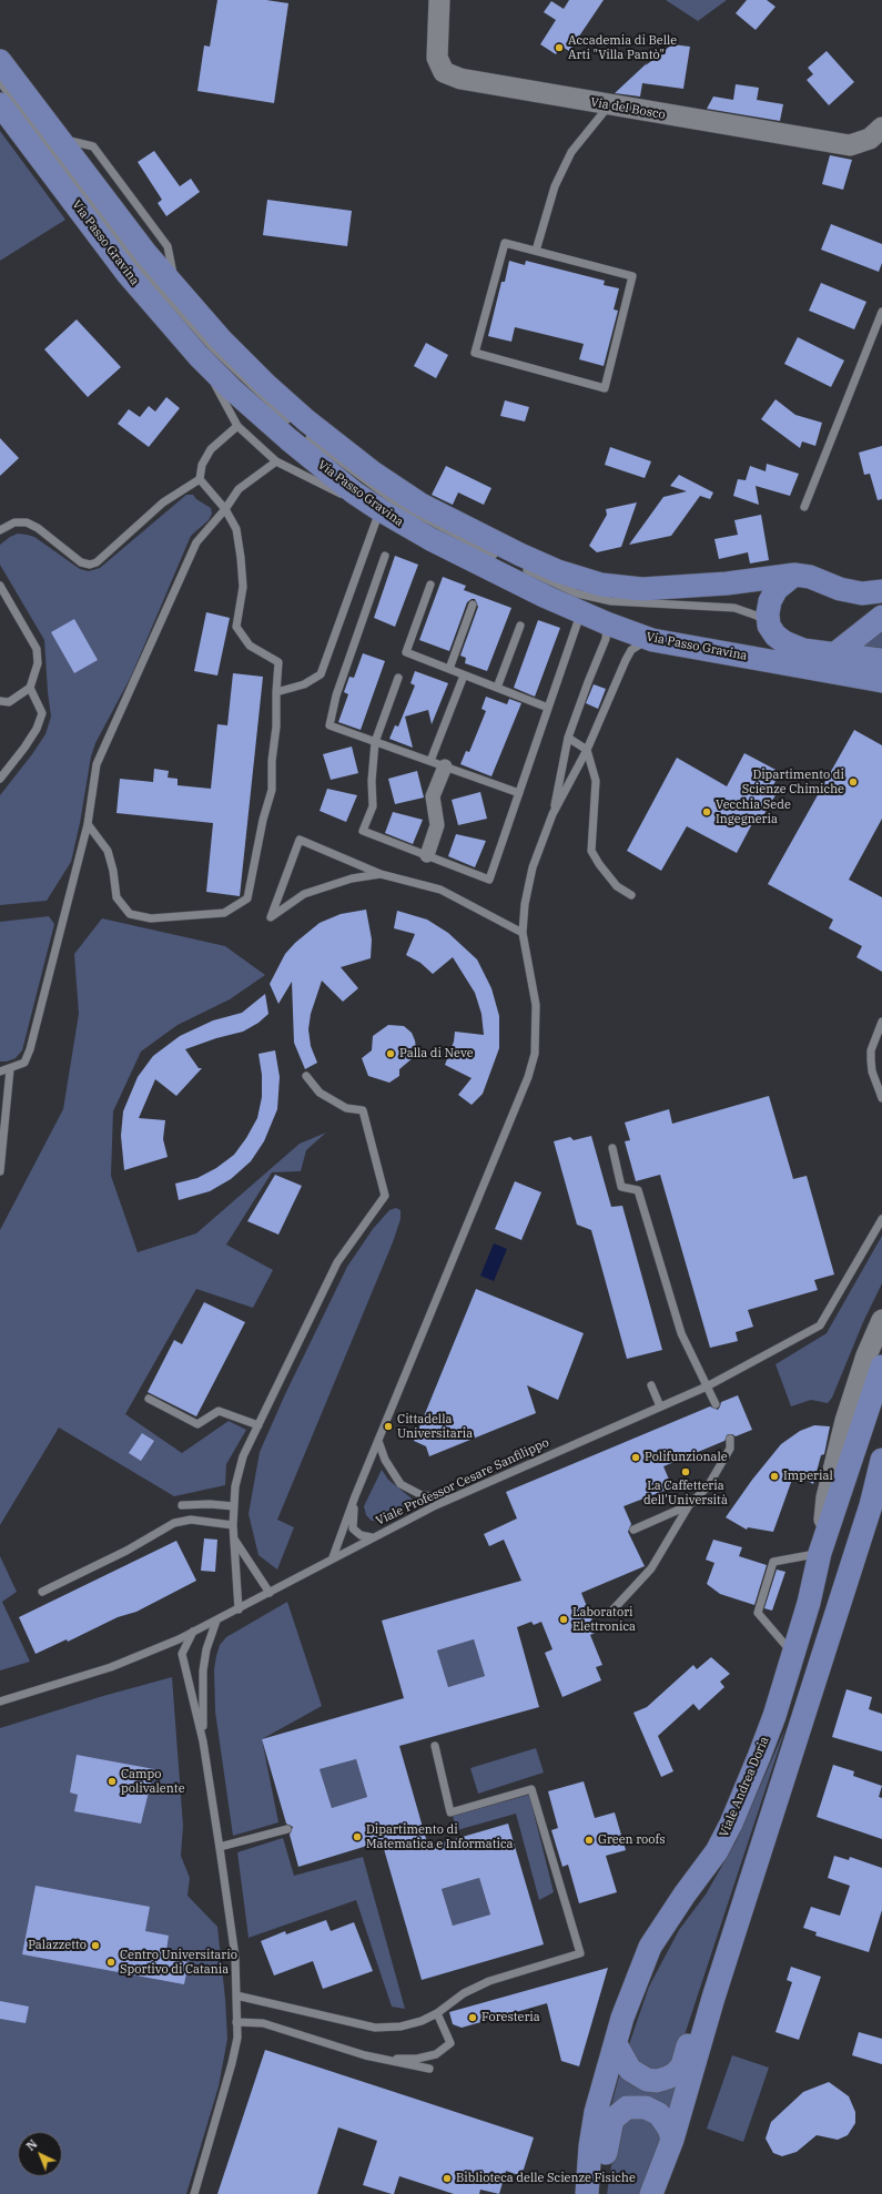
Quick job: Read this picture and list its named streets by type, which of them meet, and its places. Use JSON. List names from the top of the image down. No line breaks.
{"streets":{"main road":["Via del Bosco","Via Passo Gravina","Viale Andrea Doria"],"lane":["Viale Professor Cesare Sanfilippo"]},"places":["Accademia di Belle Arti \"Villa Pantò\"","Dipartimento di Scienze Chimiche","Vecchia Sede Ingegneria","Palla di Neve","Cittadella Universitaria","Polifunzionale","La Caffetteria dell'Università","Imperial","Laboratori Elettronica","Campo polivalente","Dipartimento di Matematica e Informatica","Green roofs","Palazzetto","Centro Universitario Sportivo di Catania","Foresteria","Biblioteca delle Scienze Fisiche"],"north":"top left"}
